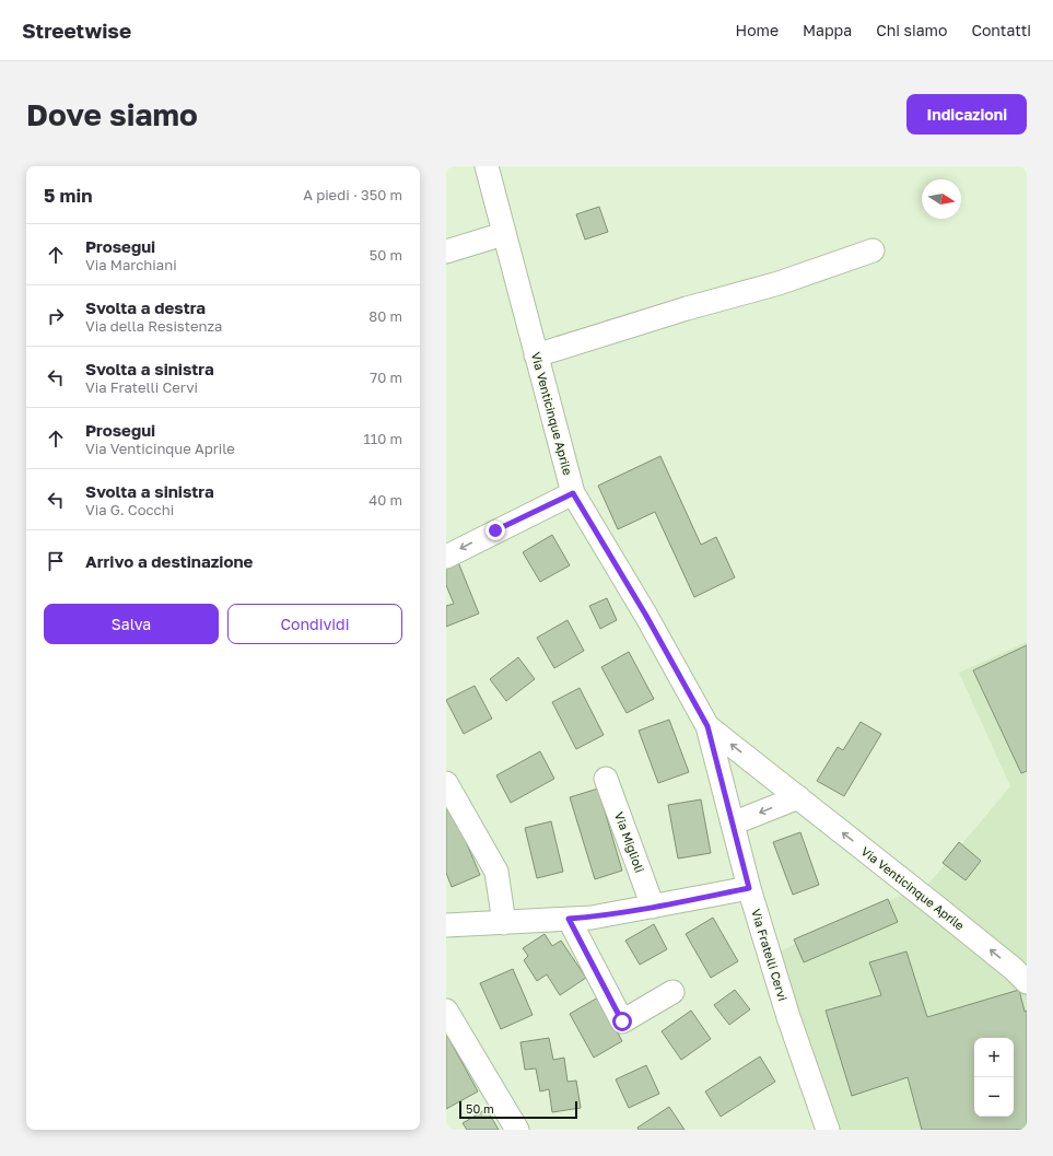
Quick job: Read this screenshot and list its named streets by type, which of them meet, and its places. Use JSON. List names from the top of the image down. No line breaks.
{"streets":{"street":["Via Venticinque Aprile","Via Miglioli","Via Fratelli Cervi"]},"crossings":[["Via Venticinque Aprile","Via Fratelli Cervi"]],"one_way":["Via Venticinque Aprile"],"scale_bar":"50 m","north":"right","page":{"header":"Streetwise","nav":["Home","Mappa","Chi siamo","Contatti"],"buttons":["Indicazioni",["Salva","Condividi"]],"title":"Dove siamo","heading":["5 min","A piedi · 350 m"],"list":[["Prosegui","Via Marchiani","50 m"],["Svolta a destra","Via della Resistenza","80 m"],["Svolta a sinistra","Via Fratelli Cervi","70 m"],["Prosegui","Via Venticinque Aprile","110 m"],["Svolta a sinistra","Via G. Cocchi","40 m"],"Arrivo a destinazione"],"map_buttons":["+","−"],"scale":"50 m"}}
